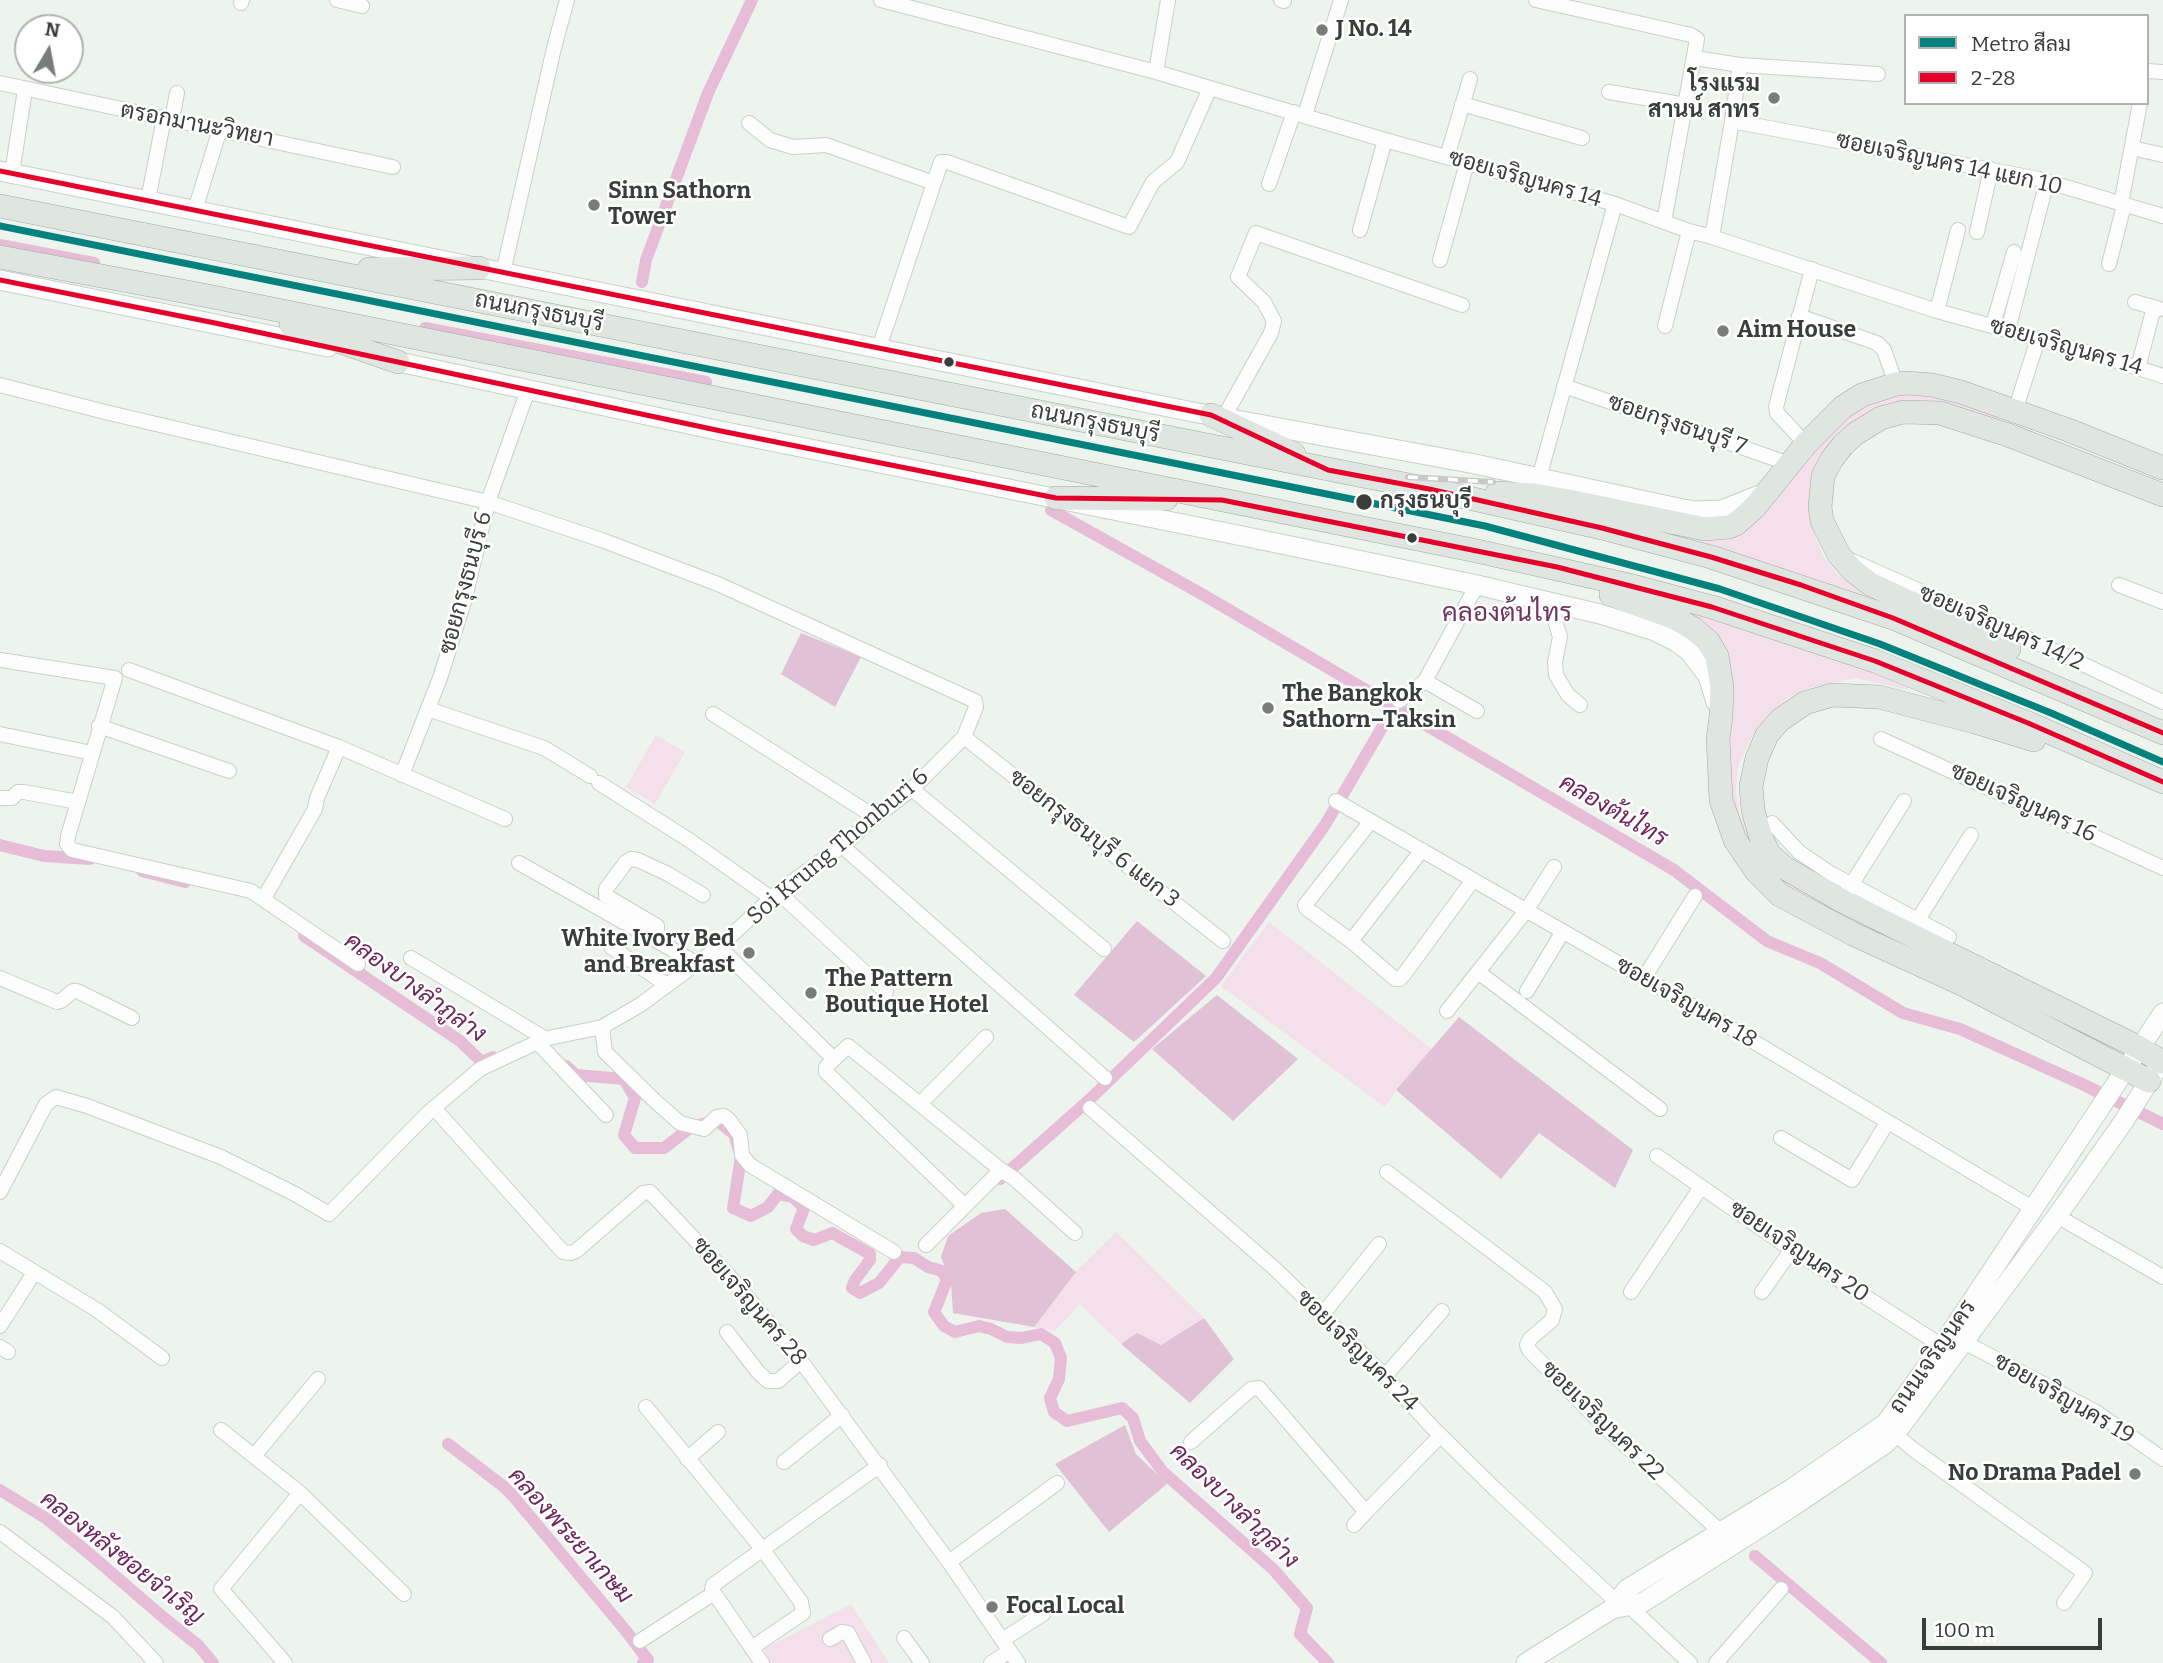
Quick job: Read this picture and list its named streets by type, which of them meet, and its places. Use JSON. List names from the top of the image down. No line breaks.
{"streets":{"main road":["ถนนกรุงธนบุรี","ถนนเจริญนคร"],"street":["ตรอกมานะวิทยา","ซอยเจริญนคร 14 แยก 10","ซอยเจริญนคร 14","ซอยกรุงธนบุรี 7","ซอยกรุงธนบุรี 6","ซอยเจริญนคร 14/2","ซอยเจริญนคร 16","ซอยกรุงธนบุรี 6 แยก 3","Soi Krung Thonburi 6","ซอยเจริญนคร 18","ซอยเจริญนคร 20","ซอยเจริญนคร 28","ซอยเจริญนคร 24","ซอยเจริญนคร 19","ซอยเจริญนคร 22"]},"crossings":[["ซอยกรุงธนบุรี 6","Soi Krung Thonburi 6"],["ซอยกรุงธนบุรี 6 แยก 3","Soi Krung Thonburi 6"],["Soi Krung Thonburi 6","ซอยเจริญนคร 28"],["ซอยเจริญนคร 18","ถนนเจริญนคร"],["ซอยเจริญนคร 20","ถนนเจริญนคร"],["ซอยเจริญนคร 24","ถนนเจริญนคร"],["ถนนเจริญนคร","ซอยเจริญนคร 19"],["ถนนเจริญนคร","ซอยเจริญนคร 22"]],"districts":["คลองต้นไทร"],"water":["คลองต้นไทร","คลองบางลำภูล่าง","คลองพระยาเกษม","คลองหลังซอยจำเริญ"],"places":["J No. 14","โรงแรม สานน์ สาทร","Sinn Sathorn Tower","Aim House","กรุงธนบุรี","The Bangkok Sathorn–Taksin","White Ivory Bed and Breakfast","The Pattern Boutique Hotel","No Drama Padel","Focal Local"],"lines":["transit line 2-28","metro line สีลม"],"legend":["Metro สีลม","2-28"],"scale_bar":"100 m","north":"top"}
